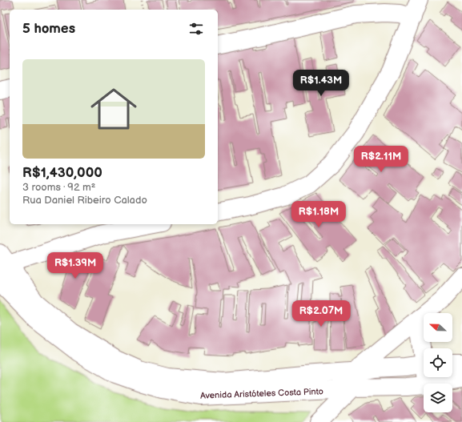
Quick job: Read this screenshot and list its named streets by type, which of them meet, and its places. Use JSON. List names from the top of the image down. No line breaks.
{"streets":{"street":["Avenida Aristóteles Costa Pinto"]},"north":"left","page":{"heading":"5 homes","list":[{"name":"R$1,430,000","note":"3 rooms · 92 m² · Rua Daniel Ribeiro Calado"}],"price":["R$1.43M","R$2.11M","R$1.18M","R$1.39M","R$2.07M"]}}
